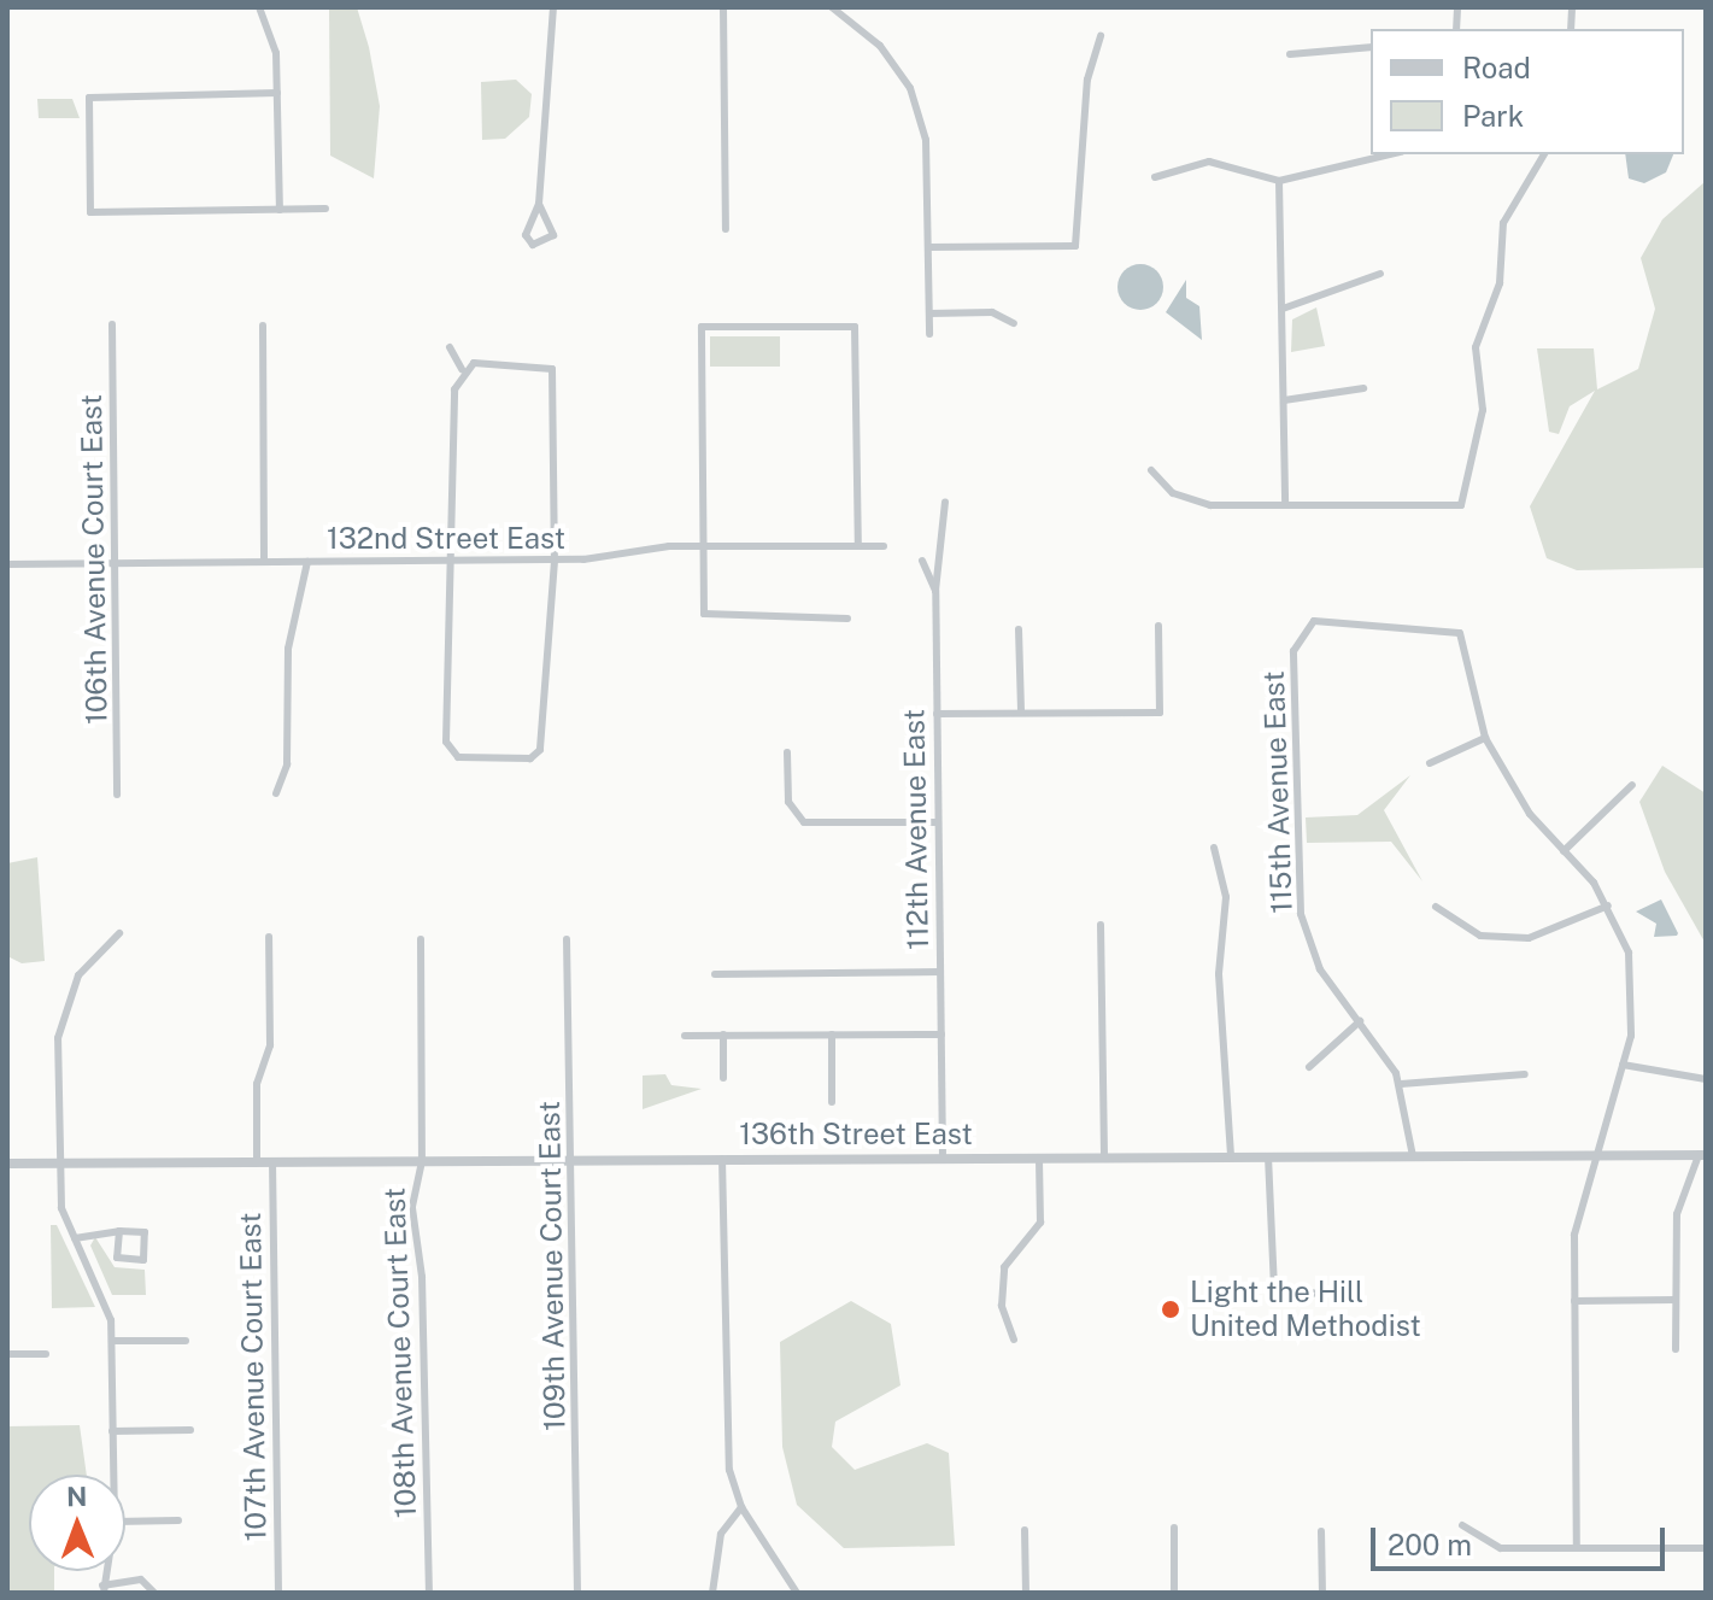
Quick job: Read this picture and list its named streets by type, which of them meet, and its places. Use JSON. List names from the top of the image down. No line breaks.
{"streets":{"street":["132nd Street East","106th Avenue Court East","115th Avenue East","112th Avenue East","136th Street East","109th Avenue Court East","108th Avenue Court East","107th Avenue Court East"]},"crossings":[["132nd Street East","106th Avenue Court East"],["115th Avenue East","136th Street East"],["112th Avenue East","136th Street East"],["136th Street East","109th Avenue Court East"],["136th Street East","108th Avenue Court East"],["136th Street East","107th Avenue Court East"]],"places":["Light the Hill United Methodist"],"legend":["Road","Park"],"scale_bar":"200 m","north":"top"}
